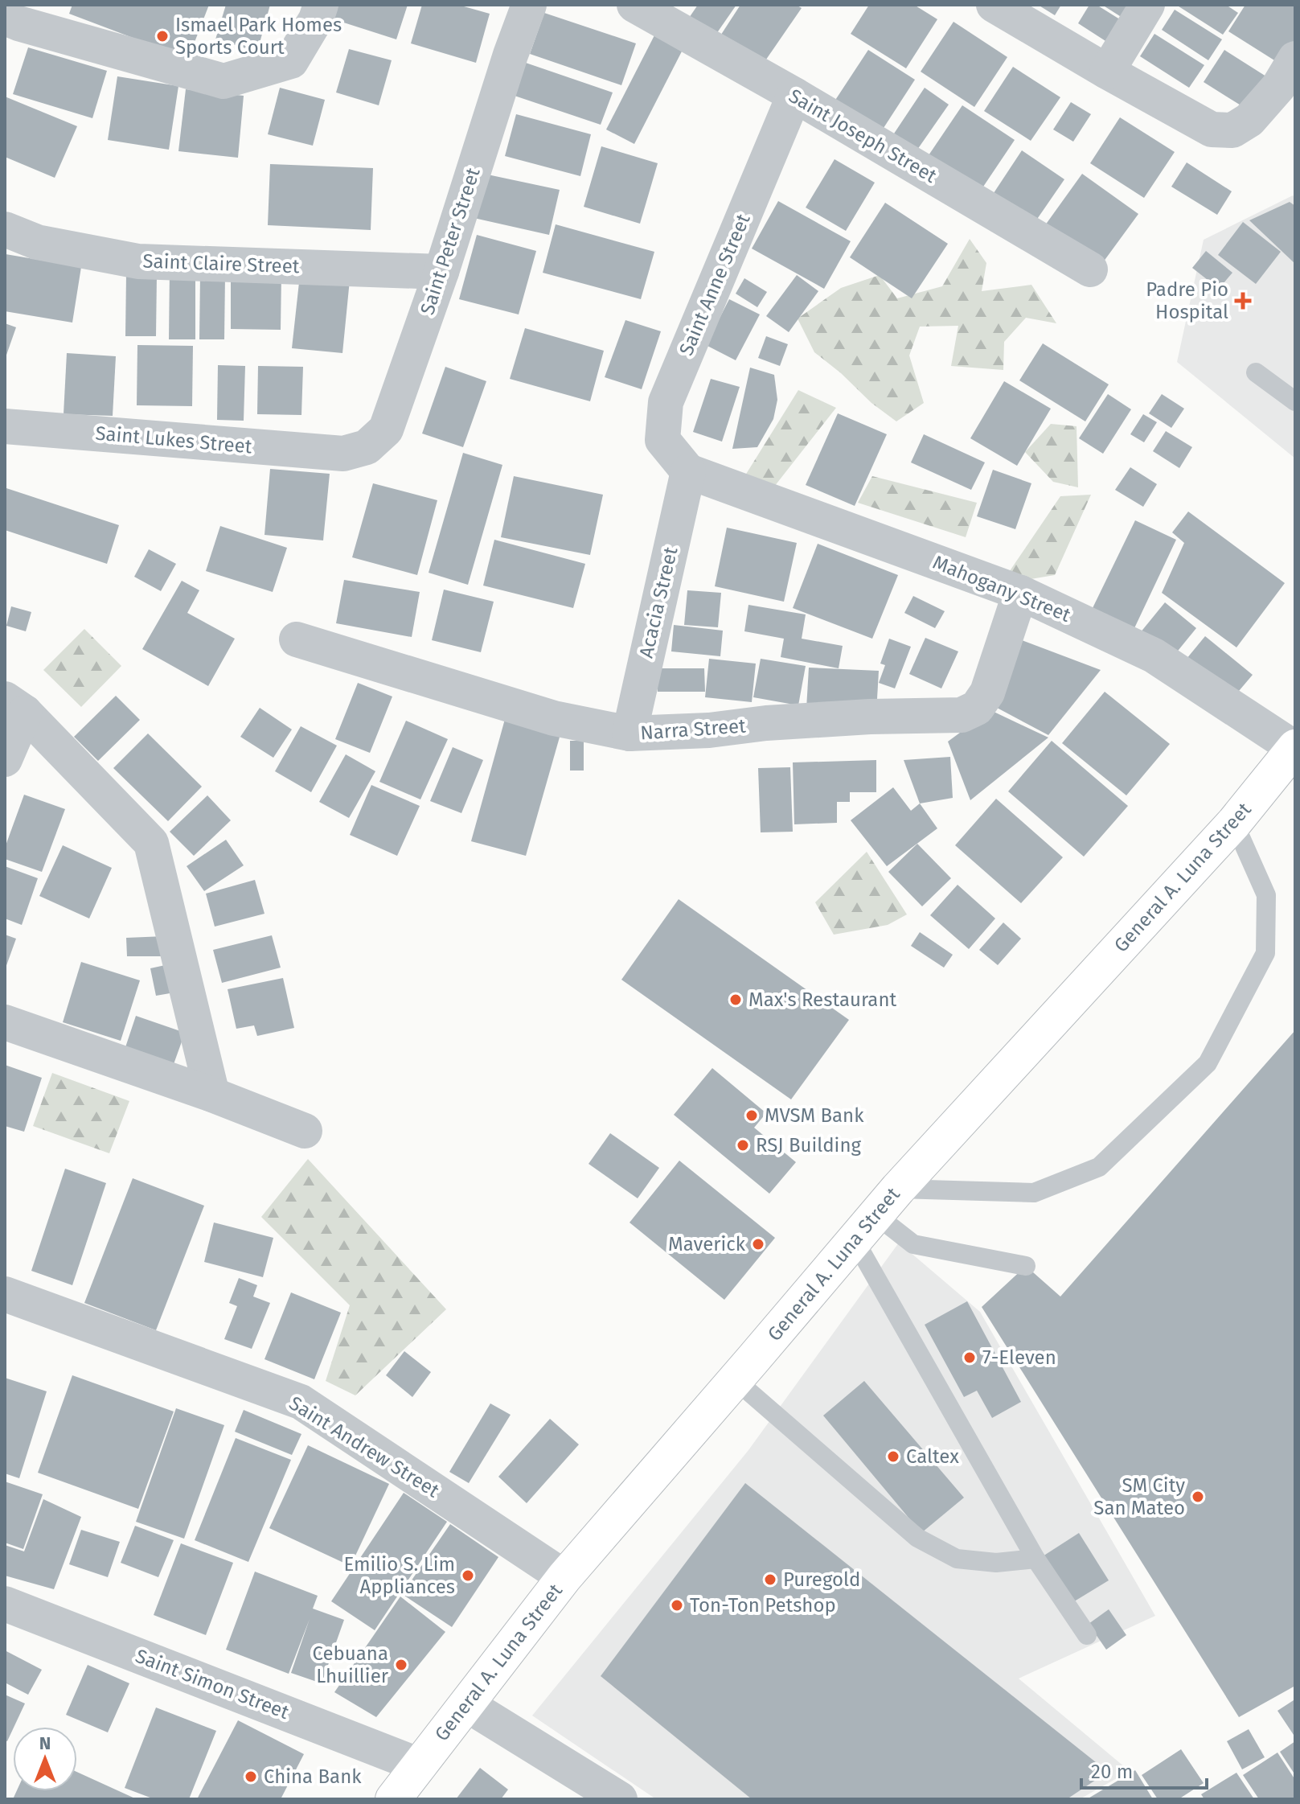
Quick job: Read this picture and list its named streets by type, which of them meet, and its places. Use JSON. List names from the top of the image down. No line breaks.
{"streets":{"main road":["General A. Luna Street"],"street":["Saint Joseph Street","Saint Peter Street","Saint Claire Street","Saint Anne Street","Saint Lukes Street","Mahogany Street","Acacia Street","Narra Street","Saint Andrew Street","Saint Simon Street"]},"crossings":[["Saint Joseph Street","Saint Anne Street"],["Saint Peter Street","Saint Claire Street"],["Saint Peter Street","Saint Lukes Street"],["Saint Anne Street","Mahogany Street"],["Saint Anne Street","Acacia Street"],["Mahogany Street","Acacia Street"],["Mahogany Street","Narra Street"],["Mahogany Street","General A. Luna Street"],["Acacia Street","Narra Street"],["General A. Luna Street","Saint Andrew Street"],["General A. Luna Street","Saint Simon Street"]],"places":{"other":["Ismael Park Homes Sports Court","Max's Restaurant","MVSM Bank","RSJ Building","Maverick","7-Eleven","Caltex","SM City San Mateo","Emilio S. Lim Appliances","Puregold","Ton-Ton Petshop","Cebuana Lhuillier","China Bank"],"health":["Padre Pio Hospital"]},"scale_bar":"20 m","north":"top"}
